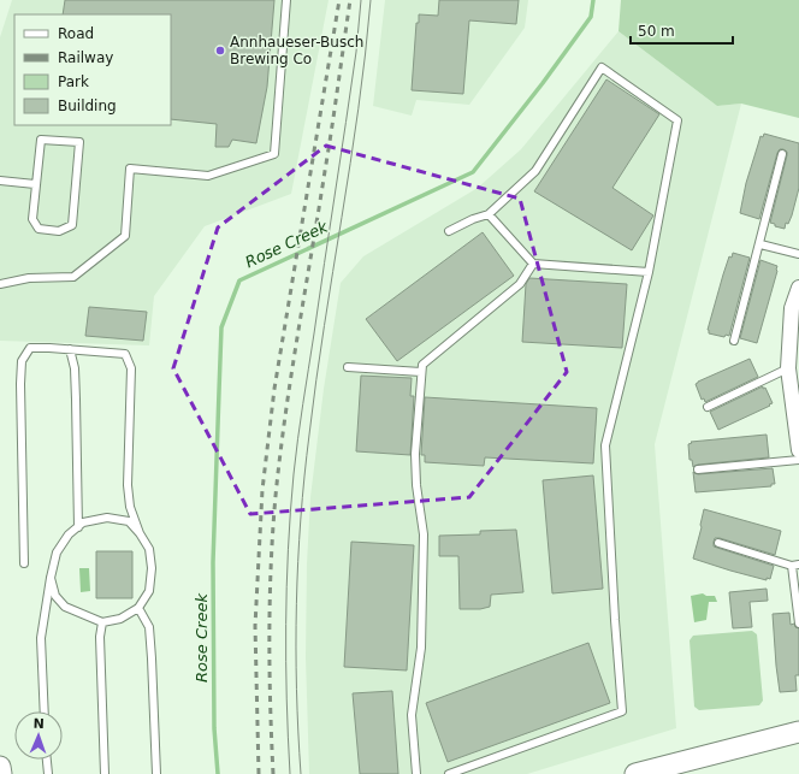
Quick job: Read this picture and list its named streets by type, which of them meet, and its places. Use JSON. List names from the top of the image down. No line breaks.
{"water":["Rose Creek"],"places":["Annhaueser-Busch Brewing Co"],"legend":["Road","Railway","Park","Building"],"scale_bar":"50 m","north":"top"}
